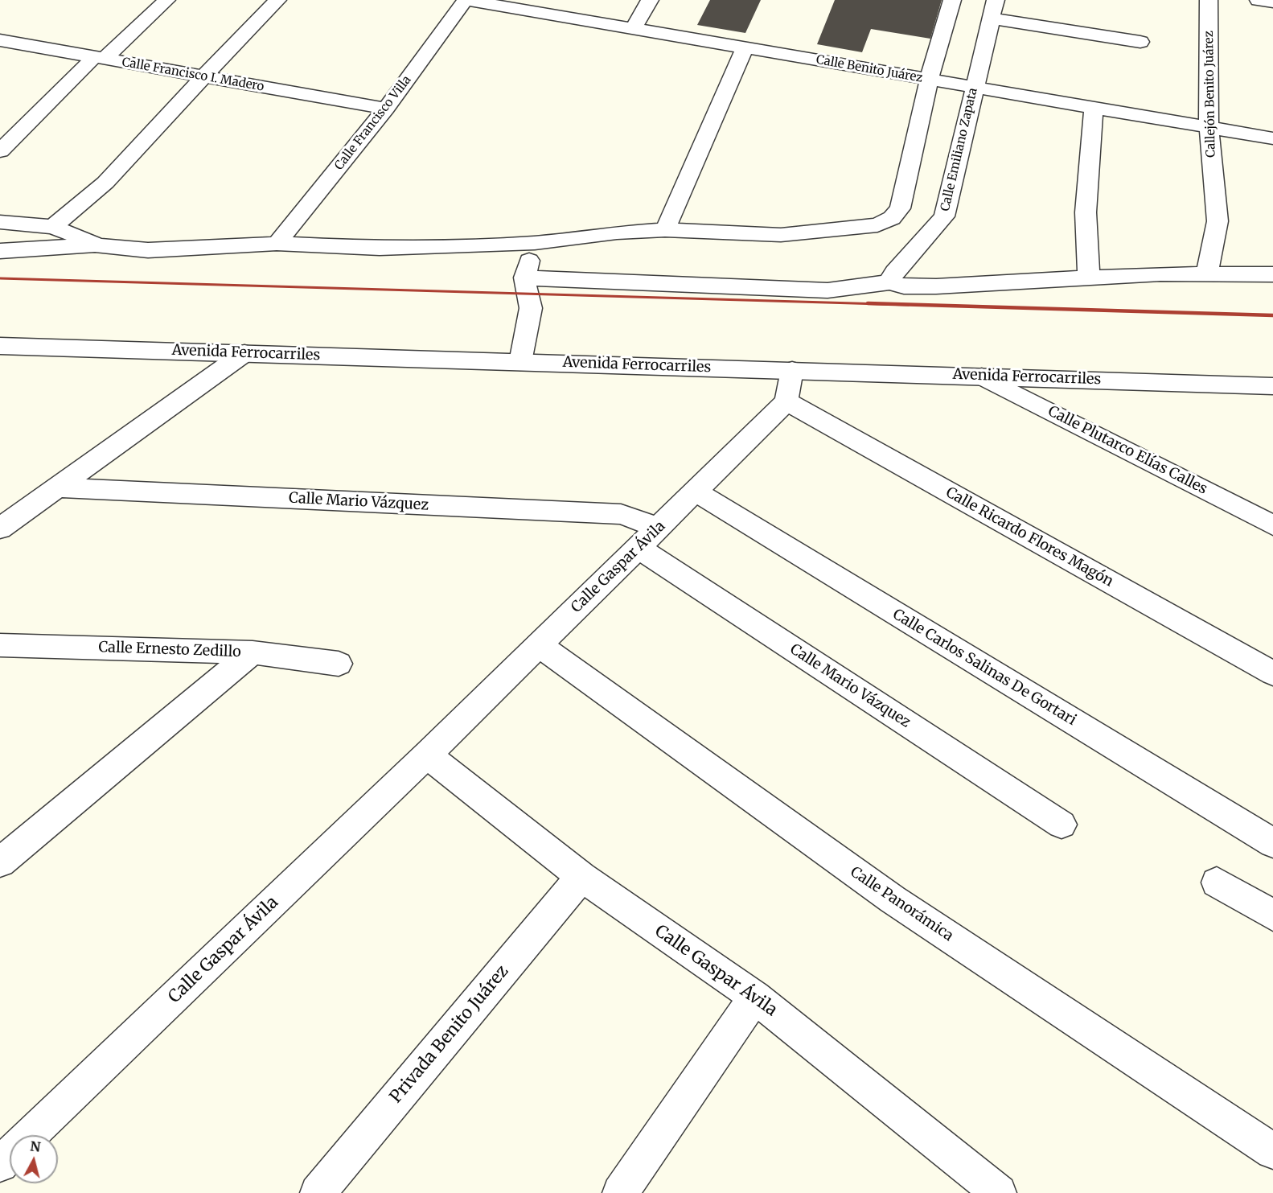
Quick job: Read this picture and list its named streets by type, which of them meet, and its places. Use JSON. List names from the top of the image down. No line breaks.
{"streets":{"street":["Calle Benito Juárez","Calle Francisco I. Madero","Callejón Benito Juárez","Calle Francisco Villa","Calle Emiliano Zapata","Avenida Ferrocarriles","Calle Plutarco Elías Calles","Calle Mario Vázquez","Calle Ricardo Flores Magón","Calle Gaspar Ávila","Calle Ernesto Zedillo","Calle Carlos Salinas De Gortari","Calle Panorámica","Privada Benito Juárez"]},"crossings":[["Calle Benito Juárez","Callejón Benito Juárez"],["Calle Benito Juárez","Calle Francisco Villa"],["Calle Benito Juárez","Calle Emiliano Zapata"],["Calle Francisco I. Madero","Calle Francisco Villa"],["Avenida Ferrocarriles","Calle Plutarco Elías Calles"],["Calle Mario Vázquez","Calle Gaspar Ávila"],["Calle Ricardo Flores Magón","Calle Gaspar Ávila"],["Calle Gaspar Ávila","Calle Carlos Salinas De Gortari"],["Calle Gaspar Ávila","Calle Panorámica"],["Calle Gaspar Ávila","Privada Benito Juárez"]],"north":"top"}
